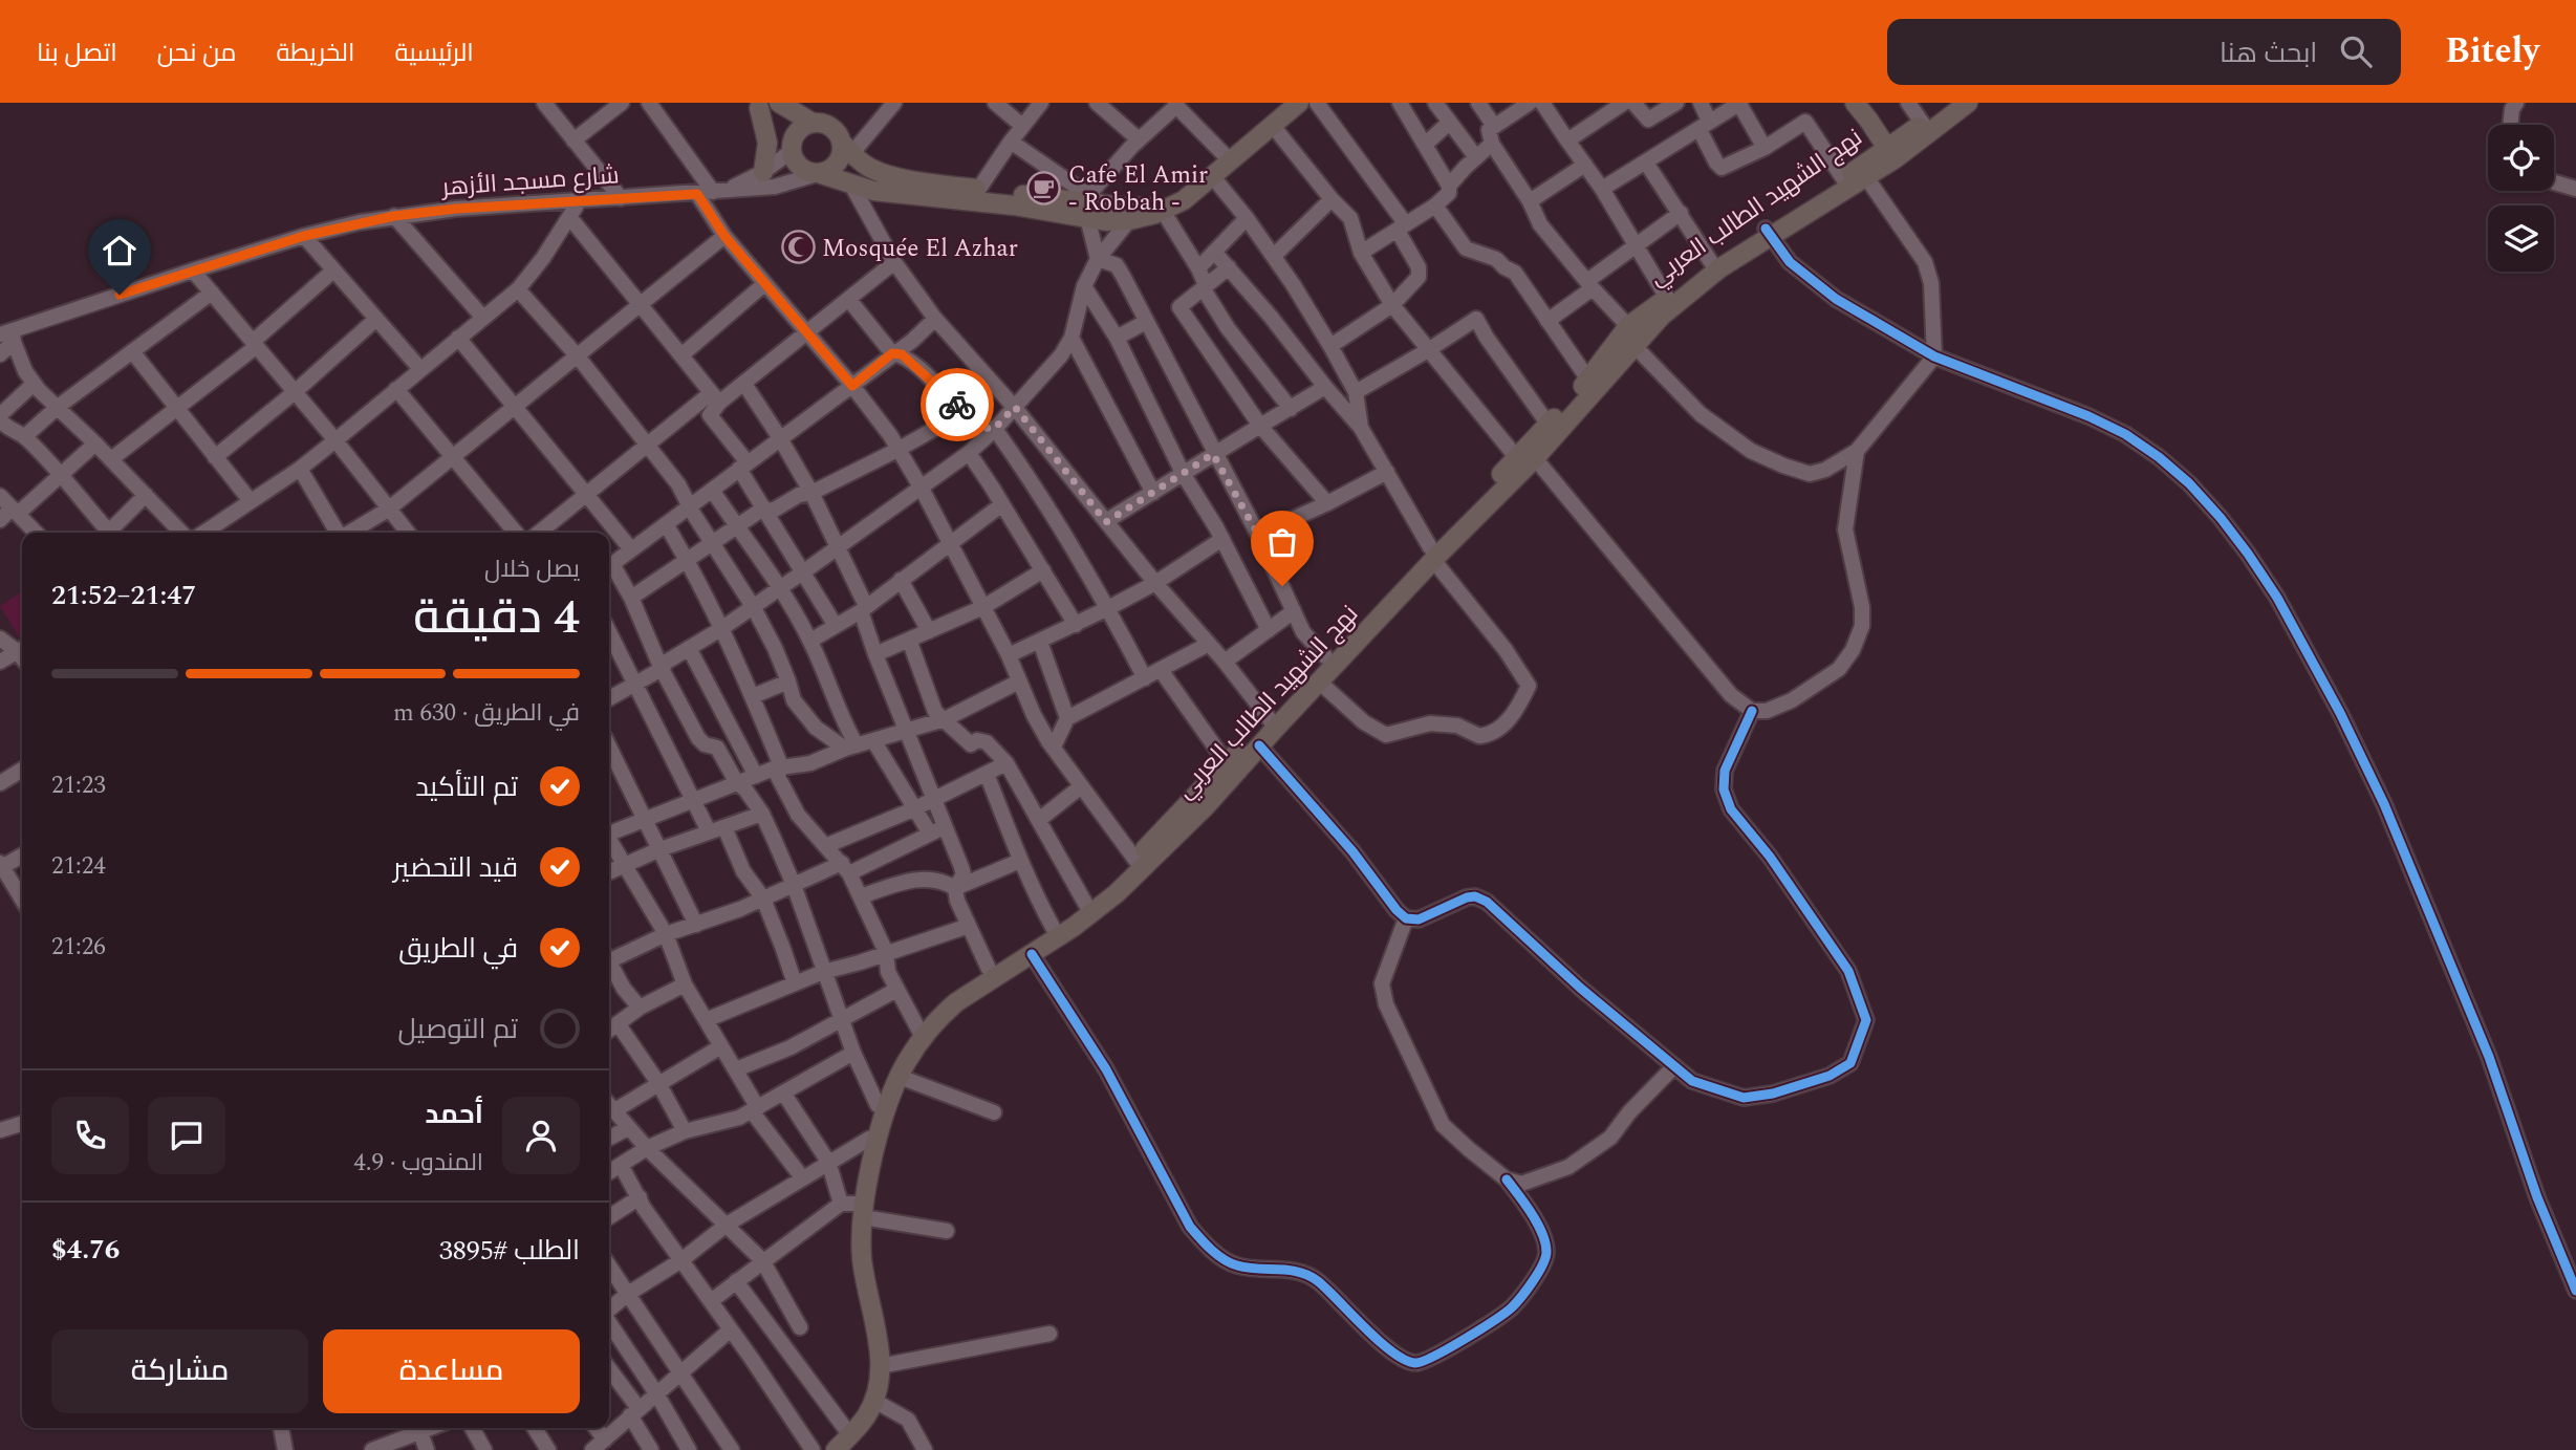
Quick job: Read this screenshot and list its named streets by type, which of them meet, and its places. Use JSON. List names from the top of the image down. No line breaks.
{"streets":{"main road":["نهج الشهيد الطالب العربي"],"street":["شارع مسجد الأزهر"]},"places":{"cafe":["Cafe El Amir - Robbah -"],"mosque":["Mosquée El Azhar"]},"page":{"header":"Bitely","search":"ابحث هنا","nav":["الرئيسية","الخريطة","من نحن","اتصل بنا"],"heading":["4 دقيقة","يصل خلال","21:47–21:52"],"panel":["أحمد","المندوب · 4.9","الطلب #3895","$4.76"],"bar":"في الطريق · 630 m","list":[["تم التأكيد","21:23"],["قيد التحضير","21:24"],["في الطريق","21:26"],"تم التوصيل"],"buttons":["مساعدة","مشاركة"]}}
